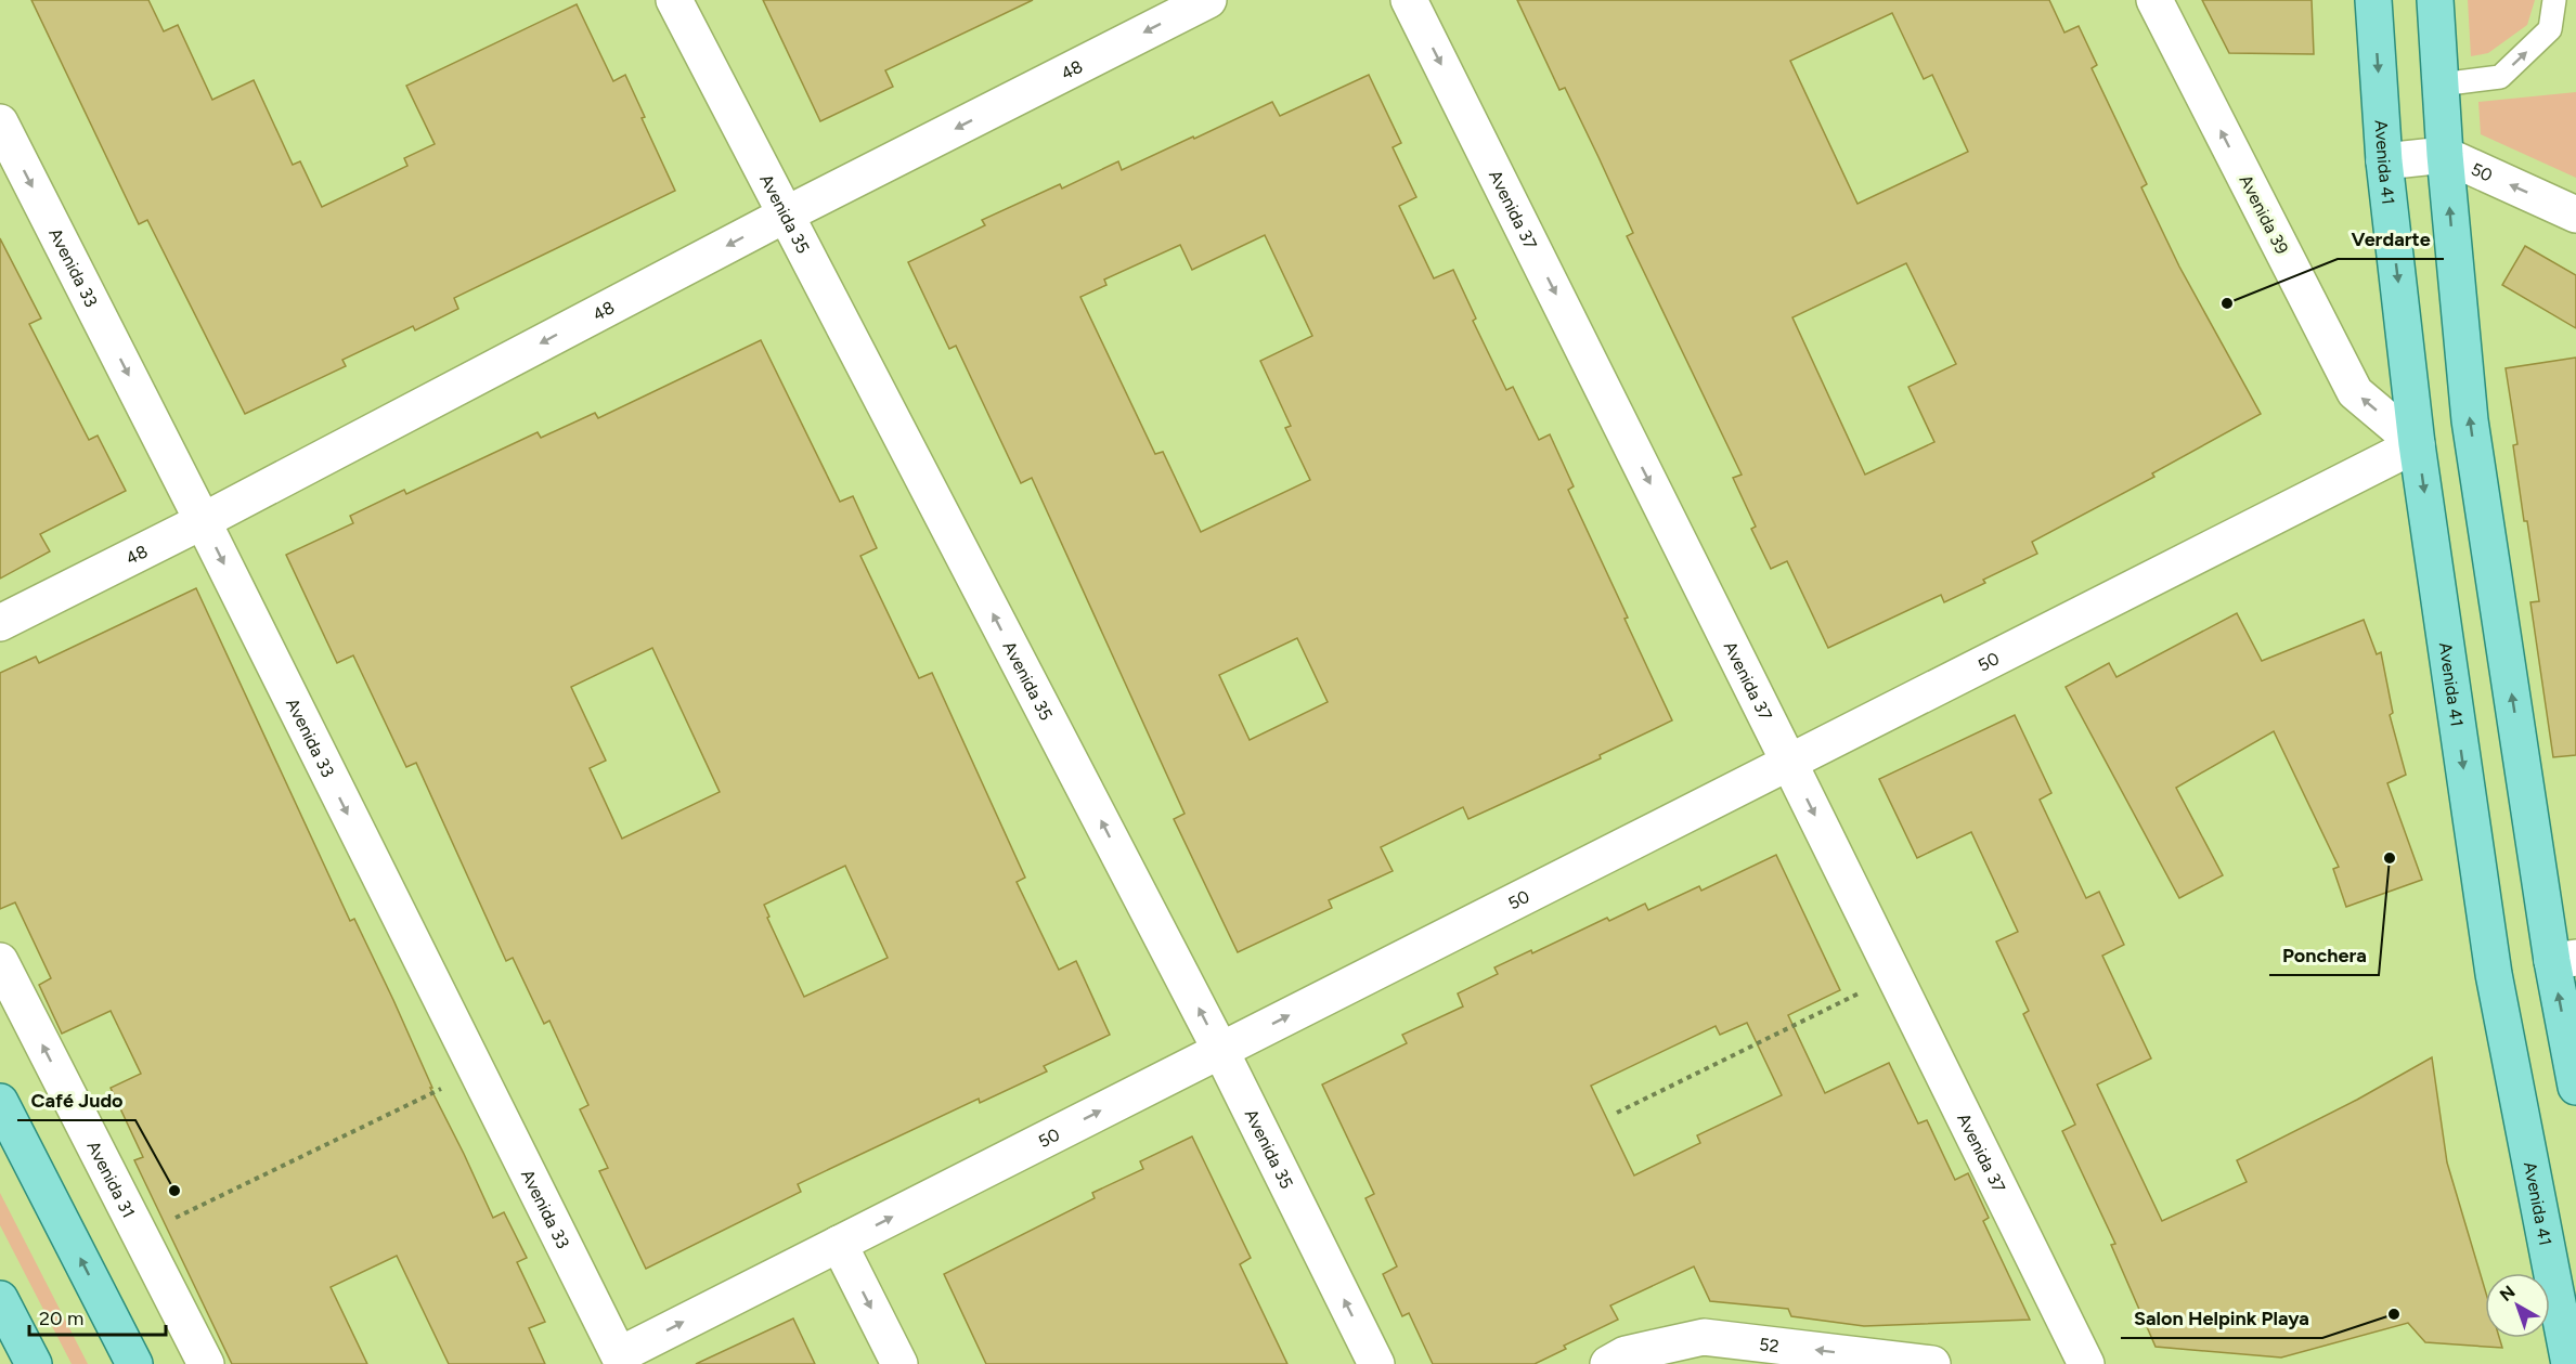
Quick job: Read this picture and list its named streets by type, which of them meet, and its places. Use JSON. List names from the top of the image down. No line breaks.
{"streets":{"main road":["Avenida 41"],"street":["48","50","Avenida 37","Avenida 35","Avenida 39","Avenida 33","Avenida 31","52"]},"crossings":[["48","Avenida 35"],["48","Avenida 33"],["Avenida 41","50"],["Avenida 41","Avenida 39"],["50","Avenida 37"],["50","Avenida 35"],["50","Avenida 39"],["50","Avenida 33"]],"one_way":["48","50","Avenida 37","Avenida 35","Avenida 39","Avenida 33","Avenida 31","52"],"places":["Verdarte","Ponchera","Café Judo","Salon Helpink Playa"],"scale_bar":"20 m","north":"top left"}
